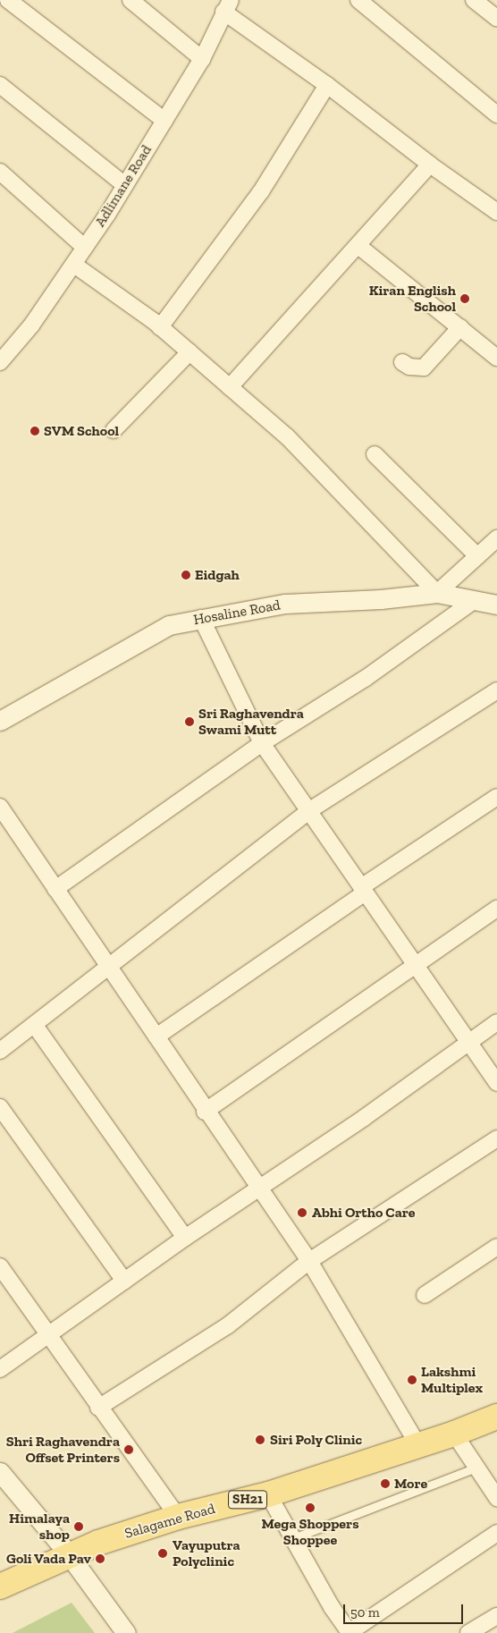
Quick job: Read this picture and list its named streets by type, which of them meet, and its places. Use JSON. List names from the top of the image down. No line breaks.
{"streets":{"main road":["SH21","Salagame Road"],"street":["Adlimane Road","Hosaline Road"]},"places":["Kiran English School","SVM School","Eidgah","Sri Raghavendra Swami Mutt","Abhi Ortho Care","Lakshmi Multiplex","Siri Poly Clinic","Shri Raghavendra Offset Printers","More","Mega Shoppers Shoppee","Himalaya shop","Vayuputra Polyclinic","Goli Vada Pav"],"scale_bar":"50 m"}
